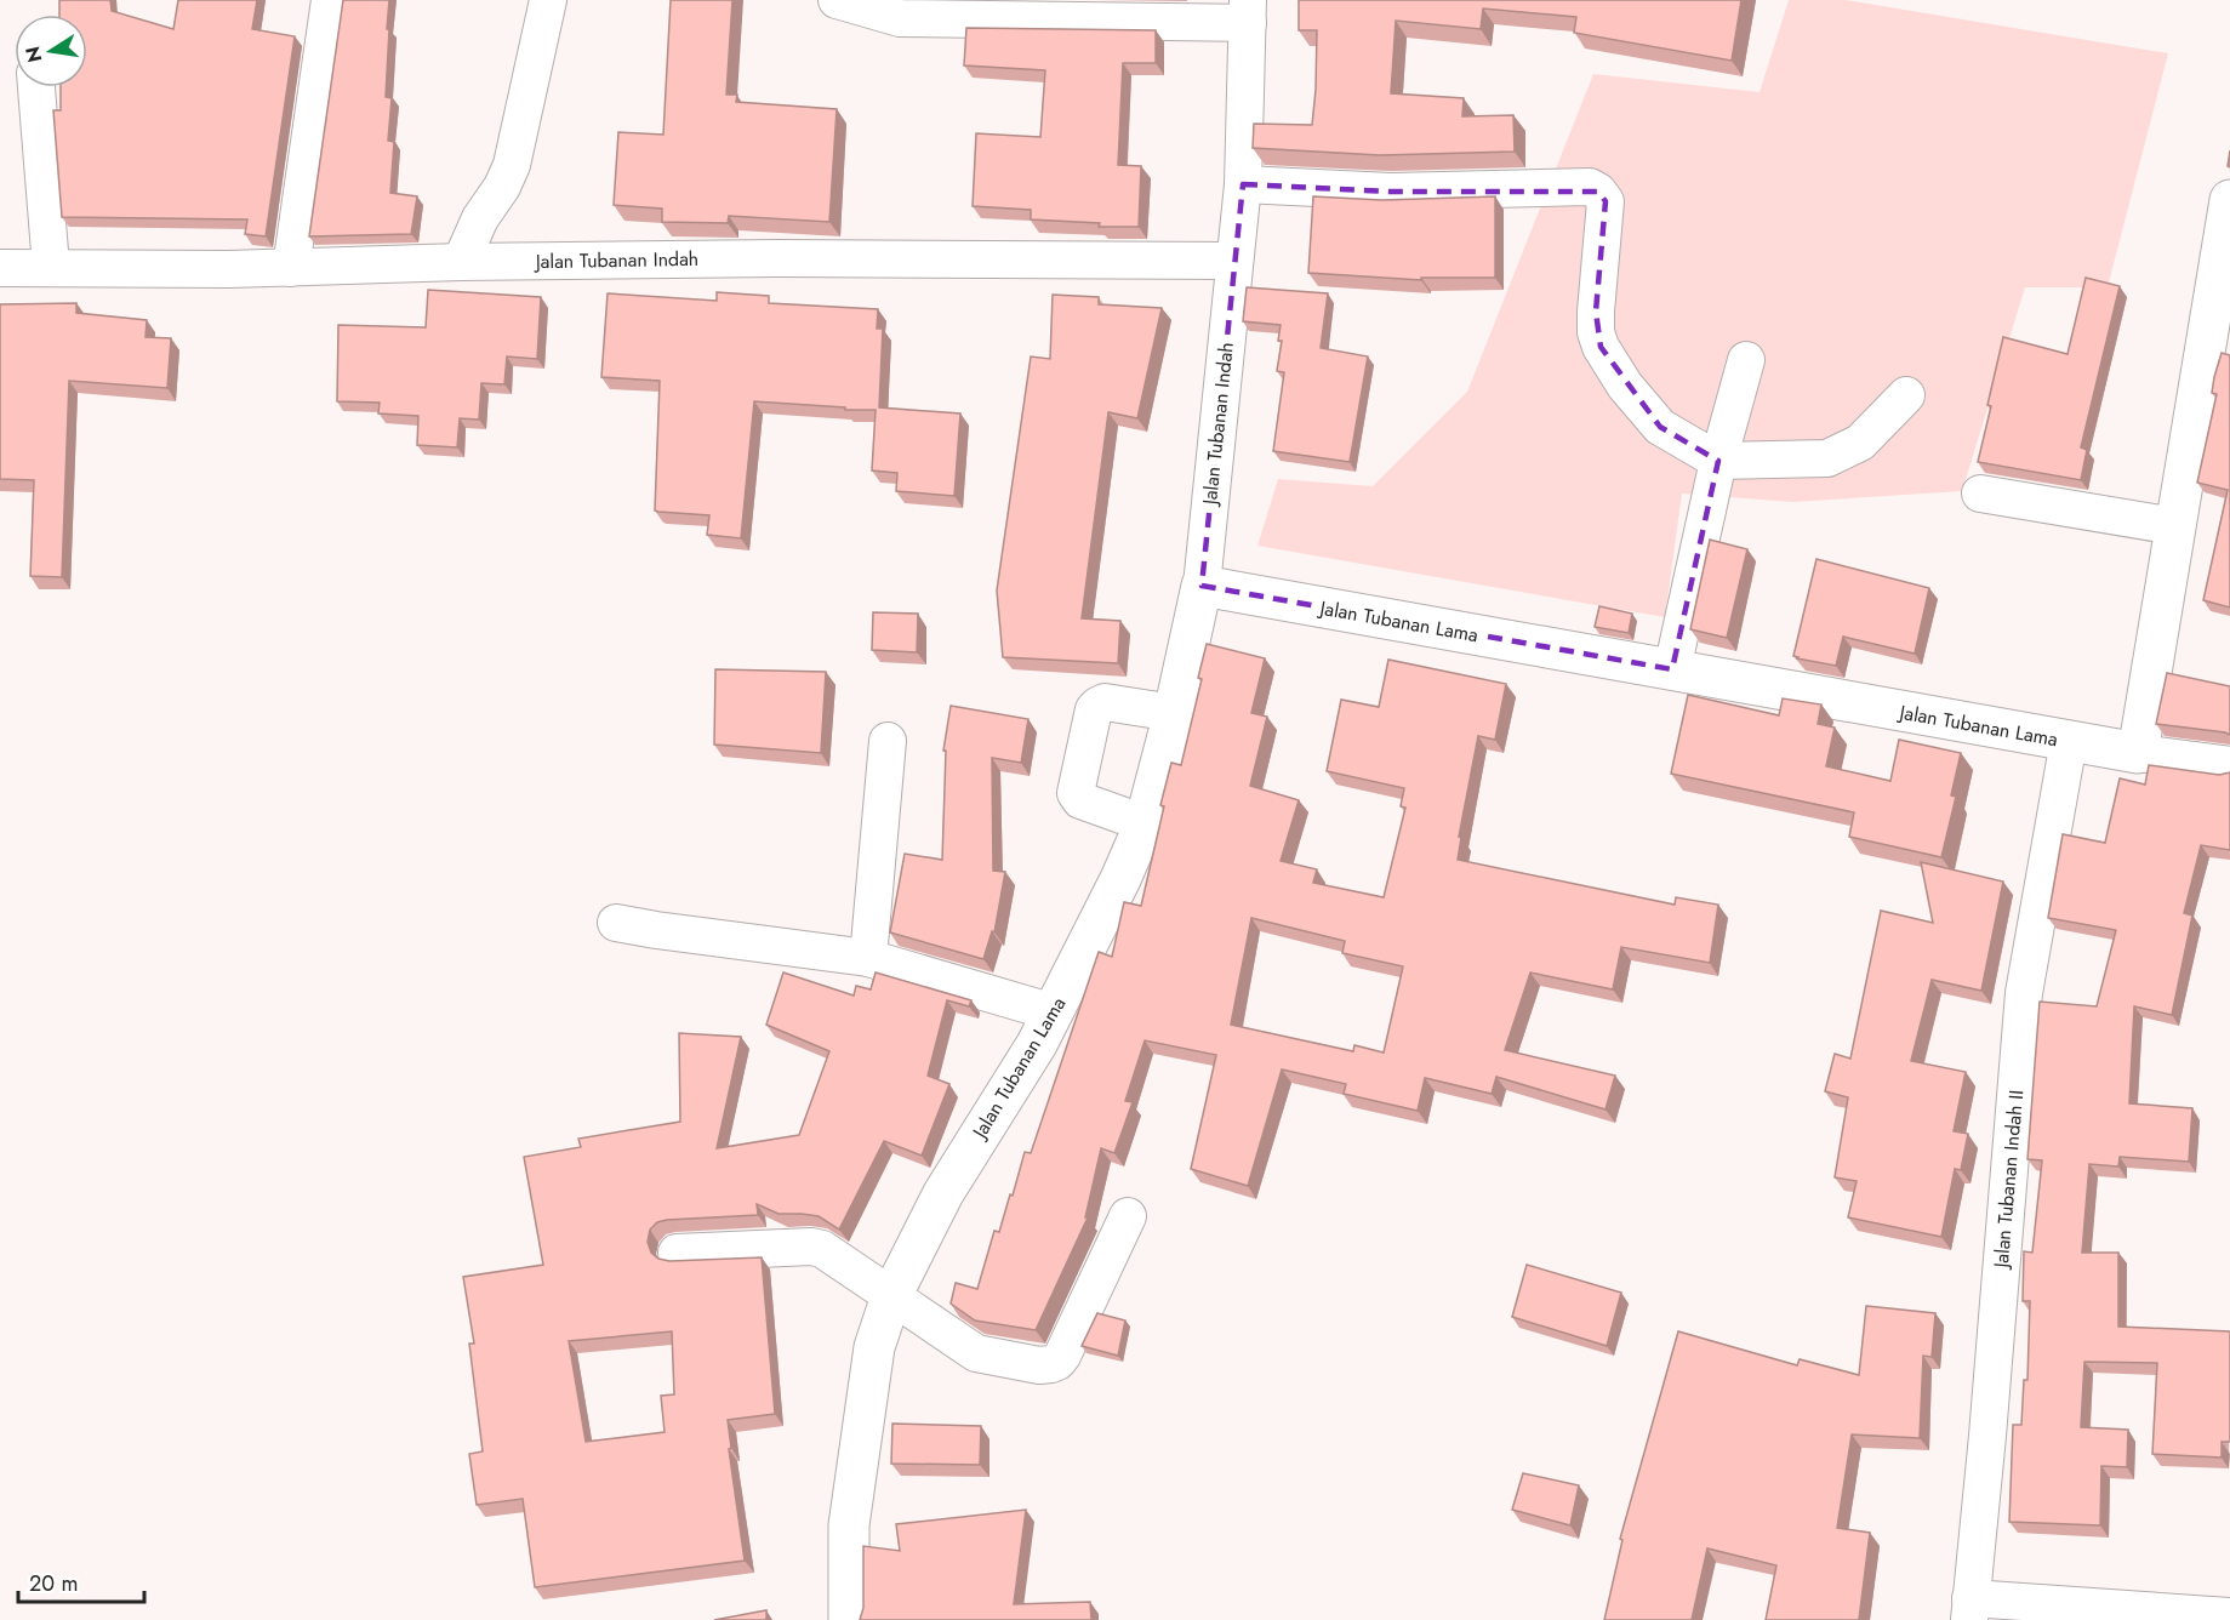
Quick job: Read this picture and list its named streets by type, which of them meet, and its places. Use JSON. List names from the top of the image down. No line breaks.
{"streets":{"street":["Jalan Tubanan Indah","Jalan Tubanan Lama","Jalan Tubanan Indah II"]},"crossings":[["Jalan Tubanan Indah","Jalan Tubanan Lama"],["Jalan Tubanan Lama","Jalan Tubanan Indah II"]],"scale_bar":"20 m","north":"left"}
